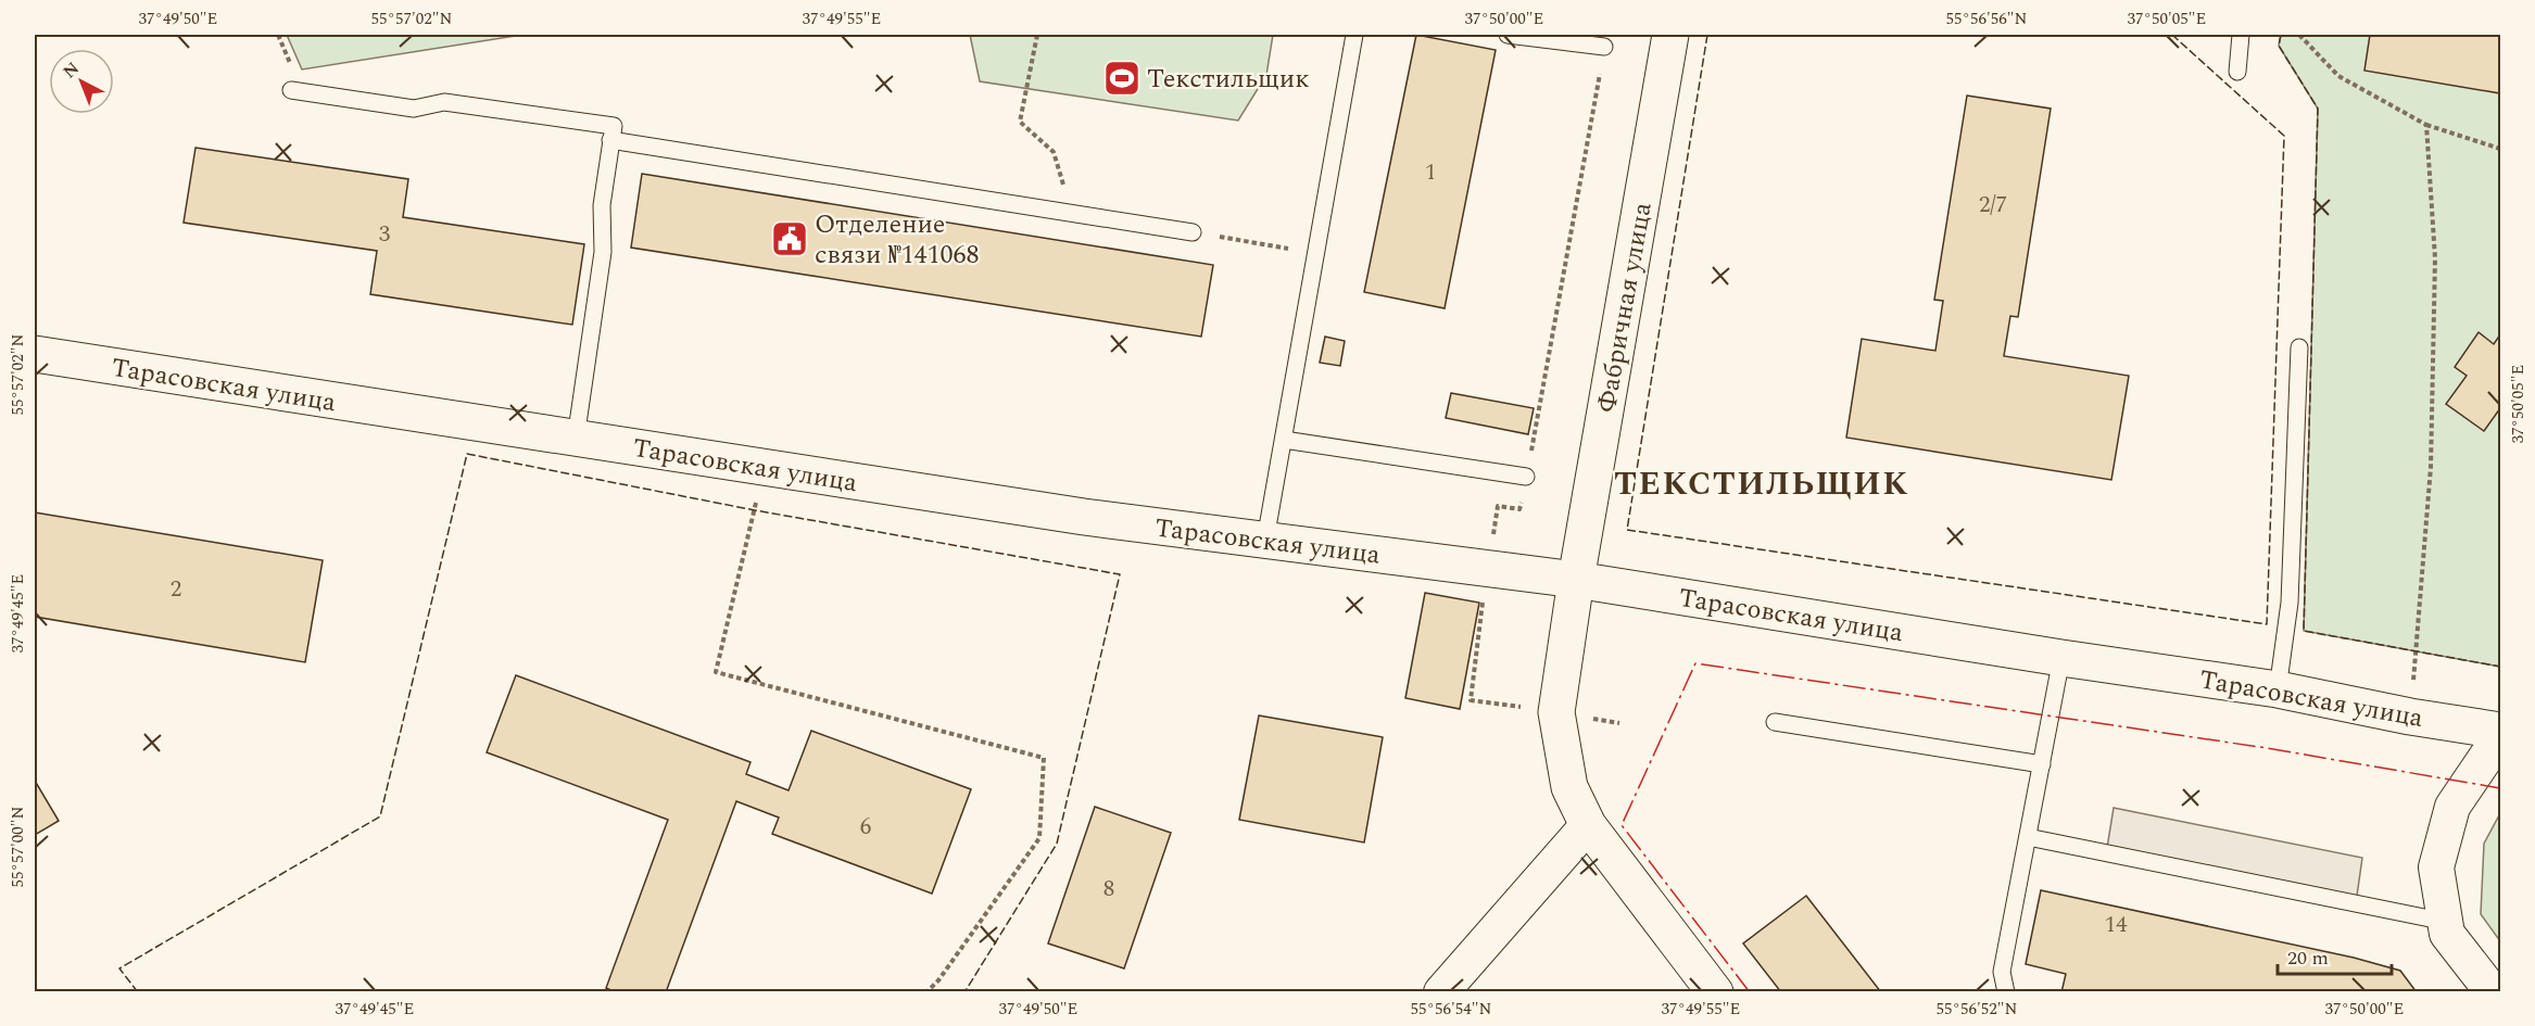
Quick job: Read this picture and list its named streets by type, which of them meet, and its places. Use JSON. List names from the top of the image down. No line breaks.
{"streets":{"street":["Фабричная улица","Тарасовская улица"]},"crossings":[["Фабричная улица","Тарасовская улица"]],"districts":["ТЕКСТИЛЬЩИК"],"places":{"sports":["Текстильщик"],"public building":["Отделение связи №141068"]},"house_numbers":["1","2/7","3","2","6","8","14"],"scale_bar":"20 m","north":"top left","coordinates":["37°49'50\"E","55°57'02\"N","37°49'55\"E","37°50'00\"E","55°56'56\"N","37°50'05\"E","37°49'45\"E","55°57'00\"N","55°56'54\"N","55°56'52\"N"]}
